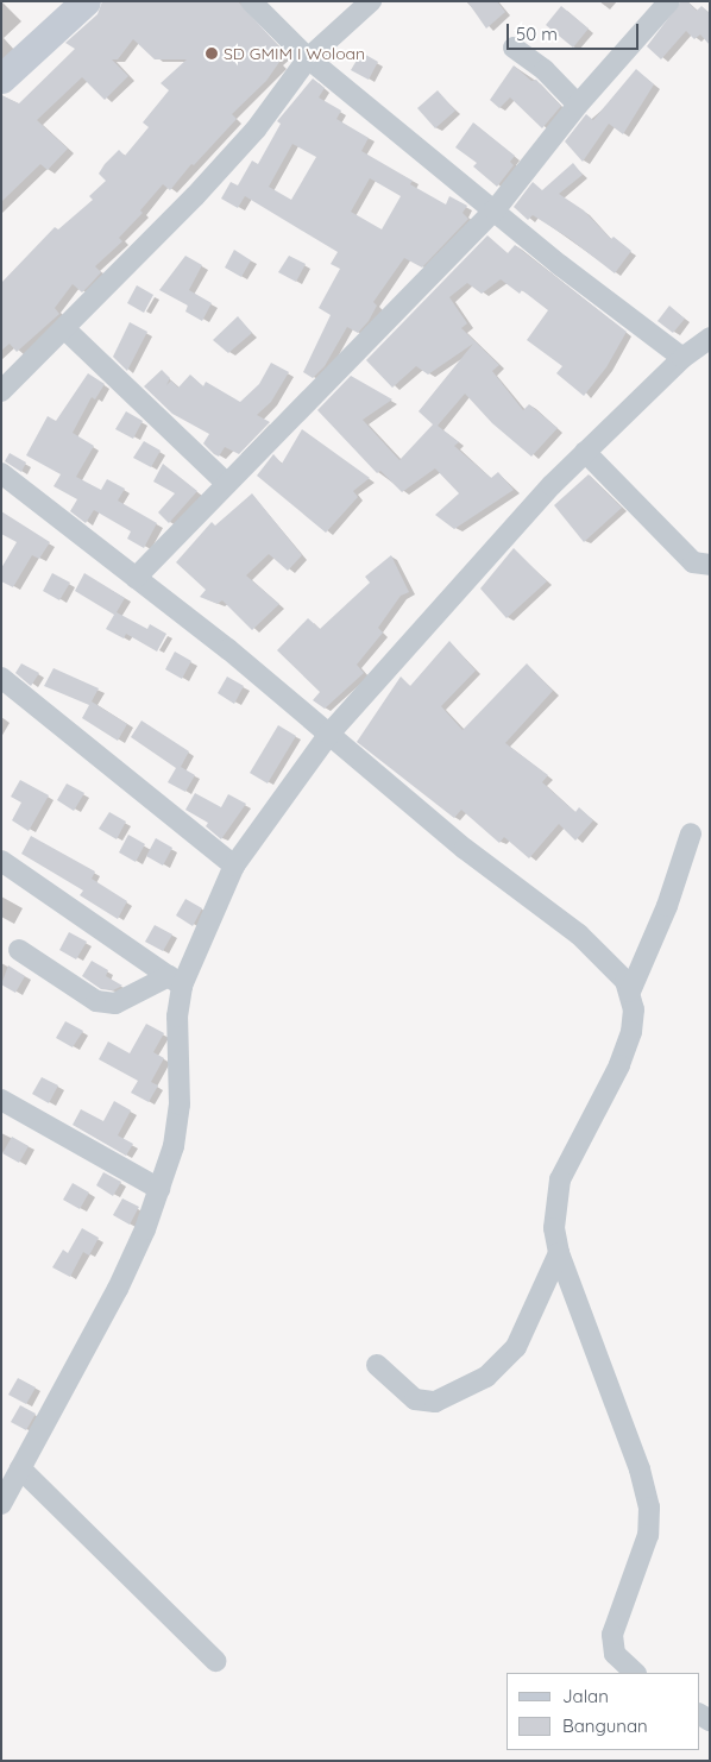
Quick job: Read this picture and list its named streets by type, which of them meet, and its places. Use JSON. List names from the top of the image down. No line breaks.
{"places":["SD GMIM I Woloan"],"legend":["Jalan","Bangunan"],"scale_bar":"50 m"}
